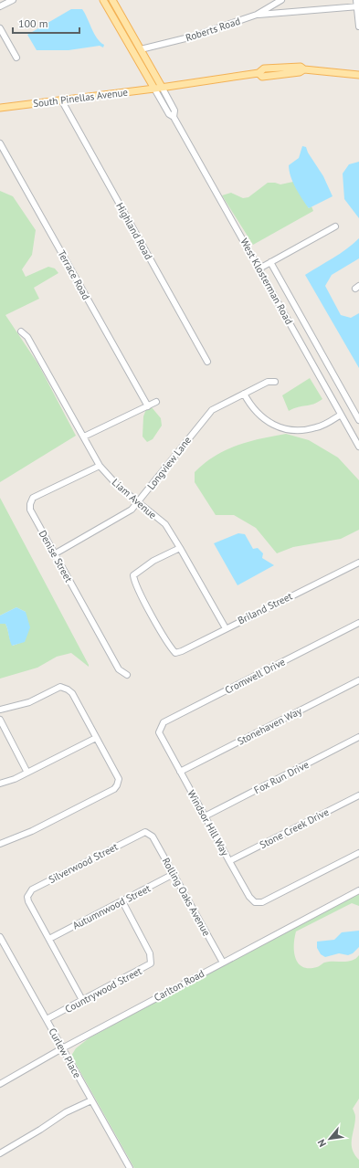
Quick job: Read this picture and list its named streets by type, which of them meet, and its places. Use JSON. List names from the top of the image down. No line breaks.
{"streets":{"main road":["South Pinellas Avenue"],"street":["Roberts Road","Highland Road","Terrace Road","West Klosterman Road","Longview Lane","Liam Avenue","Denise Street","Briland Street","Cromwell Drive","Stonehaven Way","Fox Run Drive","Windsor Hill Way","Stone Creek Drive","Silverwood Street","Rolling Oaks Avenue","Autumnwood Street","Carlton Road","Countrywood Street","Curlew Place"]},"crossings":[["South Pinellas Avenue","Highland Road"],["South Pinellas Avenue","West Klosterman Road"],["Longview Lane","Liam Avenue"],["Longview Lane","Denise Street"],["Liam Avenue","Denise Street"],["Liam Avenue","Briland Street"],["Cromwell Drive","Windsor Hill Way"],["Stonehaven Way","Windsor Hill Way"],["Fox Run Drive","Windsor Hill Way"],["Windsor Hill Way","Stone Creek Drive"],["Silverwood Street","Rolling Oaks Avenue"],["Silverwood Street","Autumnwood Street"],["Rolling Oaks Avenue","Autumnwood Street"],["Rolling Oaks Avenue","Carlton Road"],["Autumnwood Street","Countrywood Street"],["Carlton Road","Curlew Place"],["Countrywood Street","Curlew Place"]],"scale_bar":"100 m","north":"bottom left"}
